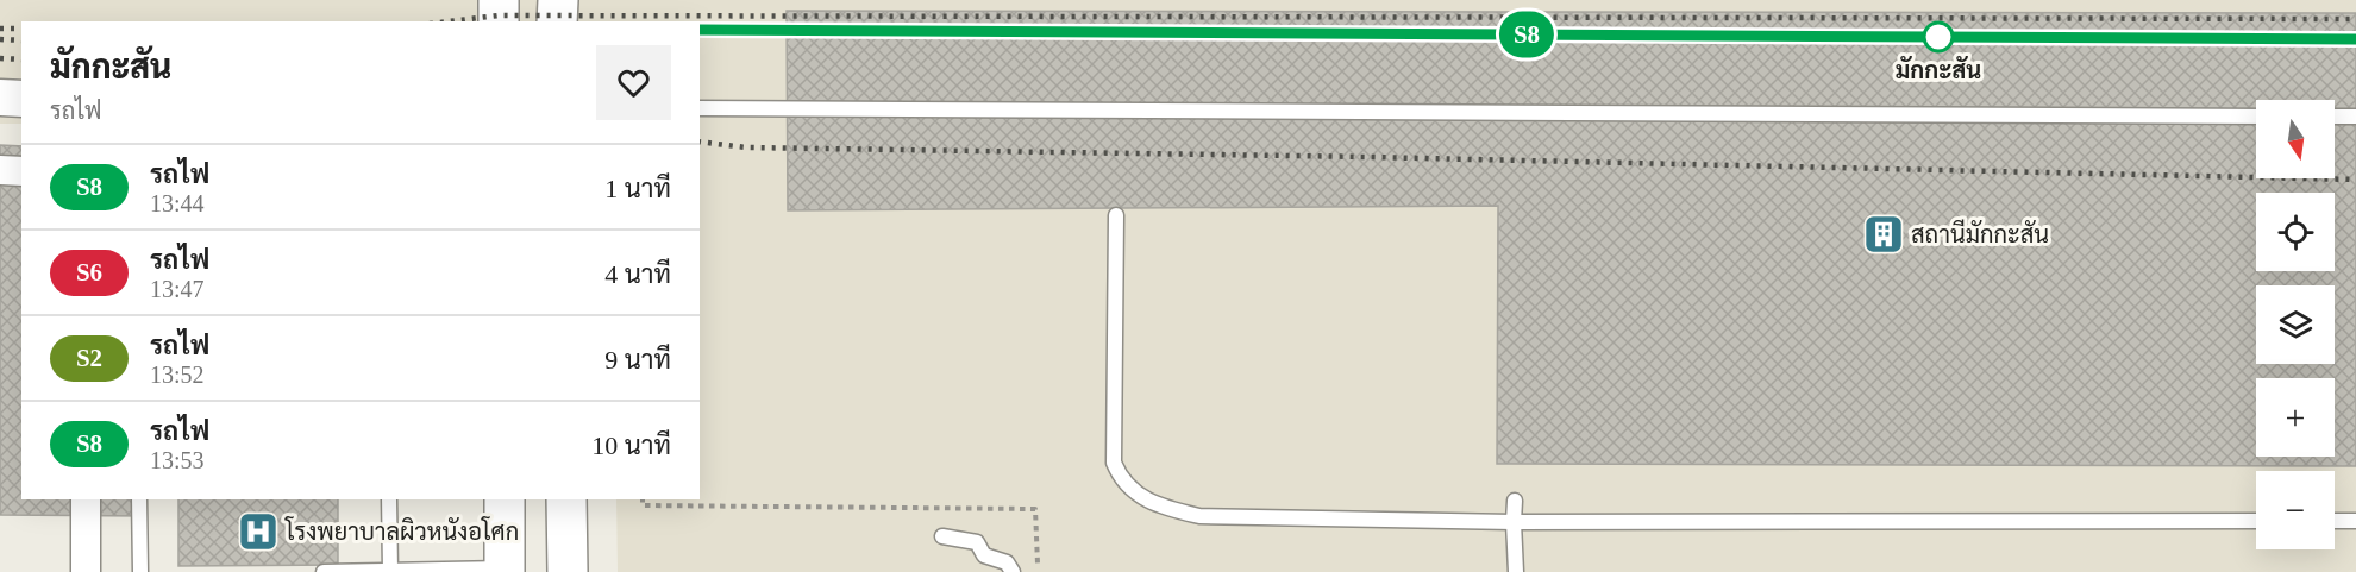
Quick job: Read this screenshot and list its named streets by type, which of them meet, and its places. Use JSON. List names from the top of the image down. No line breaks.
{"places":{"other":["มักกะสัน"],"building":["สถานีมักกะสัน"],"hospital":["โรงพยาบาลผิวหนังอโศก"]},"north":"bottom","page":{"on_map":"S8","heading":["มักกะสัน","รถไฟ"],"map_buttons":["+","−"],"list":[{"mark":"S8","name":"รถไฟ","note":"13:44","value":"1 นาที"},{"mark":"S6","name":"รถไฟ","note":"13:47","value":"4 นาที"},{"mark":"S2","name":"รถไฟ","note":"13:52","value":"9 นาที"},{"mark":"S8","name":"รถไฟ","note":"13:53","value":"10 นาที"}]}}
